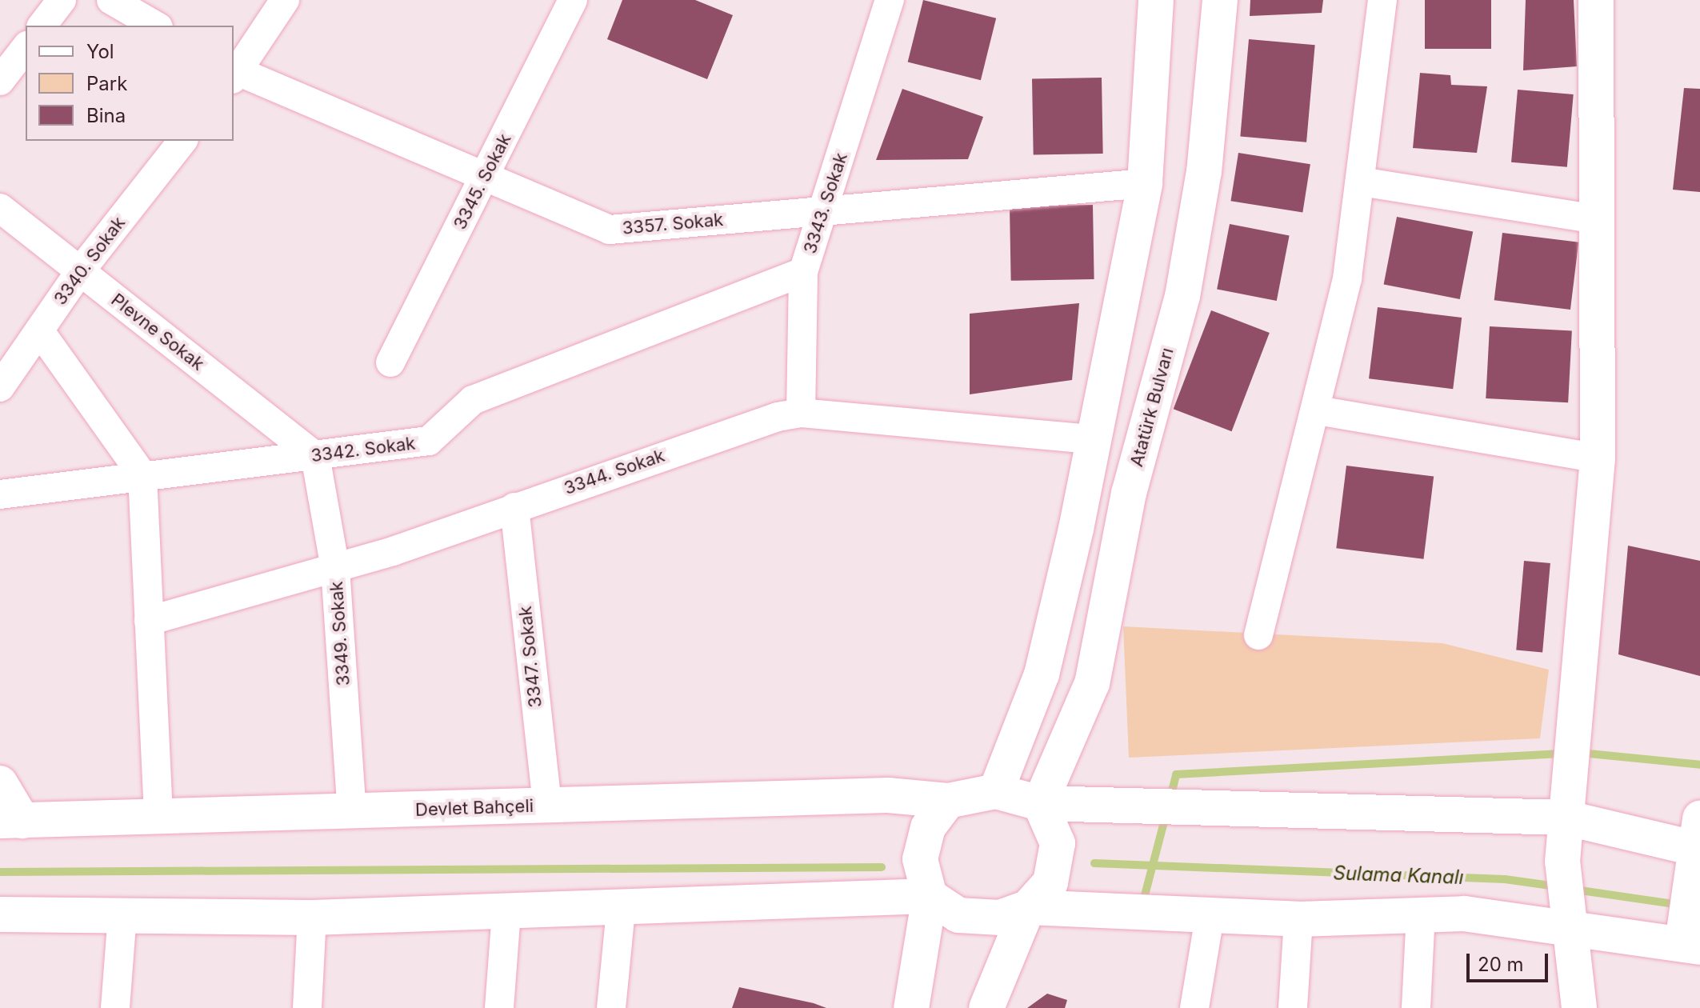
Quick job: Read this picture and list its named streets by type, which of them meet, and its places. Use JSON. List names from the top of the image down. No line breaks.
{"streets":{"street":["3345. Sokak","3343. Sokak","3357. Sokak","3340. Sokak","Plevne Sokak","Atatürk Bulvarı","3342. Sokak","3344. Sokak","3349. Sokak","3347. Sokak","Devlet Bahçeli"]},"crossings":[["3345. Sokak","3357. Sokak"],["3343. Sokak","3357. Sokak"],["3343. Sokak","3342. Sokak"],["3343. Sokak","3344. Sokak"],["3340. Sokak","Plevne Sokak"],["Plevne Sokak","3342. Sokak"],["Plevne Sokak","3349. Sokak"],["Atatürk Bulvarı","Devlet Bahçeli"],["3342. Sokak","3349. Sokak"],["3344. Sokak","3349. Sokak"],["3344. Sokak","3347. Sokak"],["3349. Sokak","Devlet Bahçeli"],["3347. Sokak","Devlet Bahçeli"]],"water":["Sulama Kanalı"],"legend":["Yol","Park","Bina"],"scale_bar":"20 m"}
